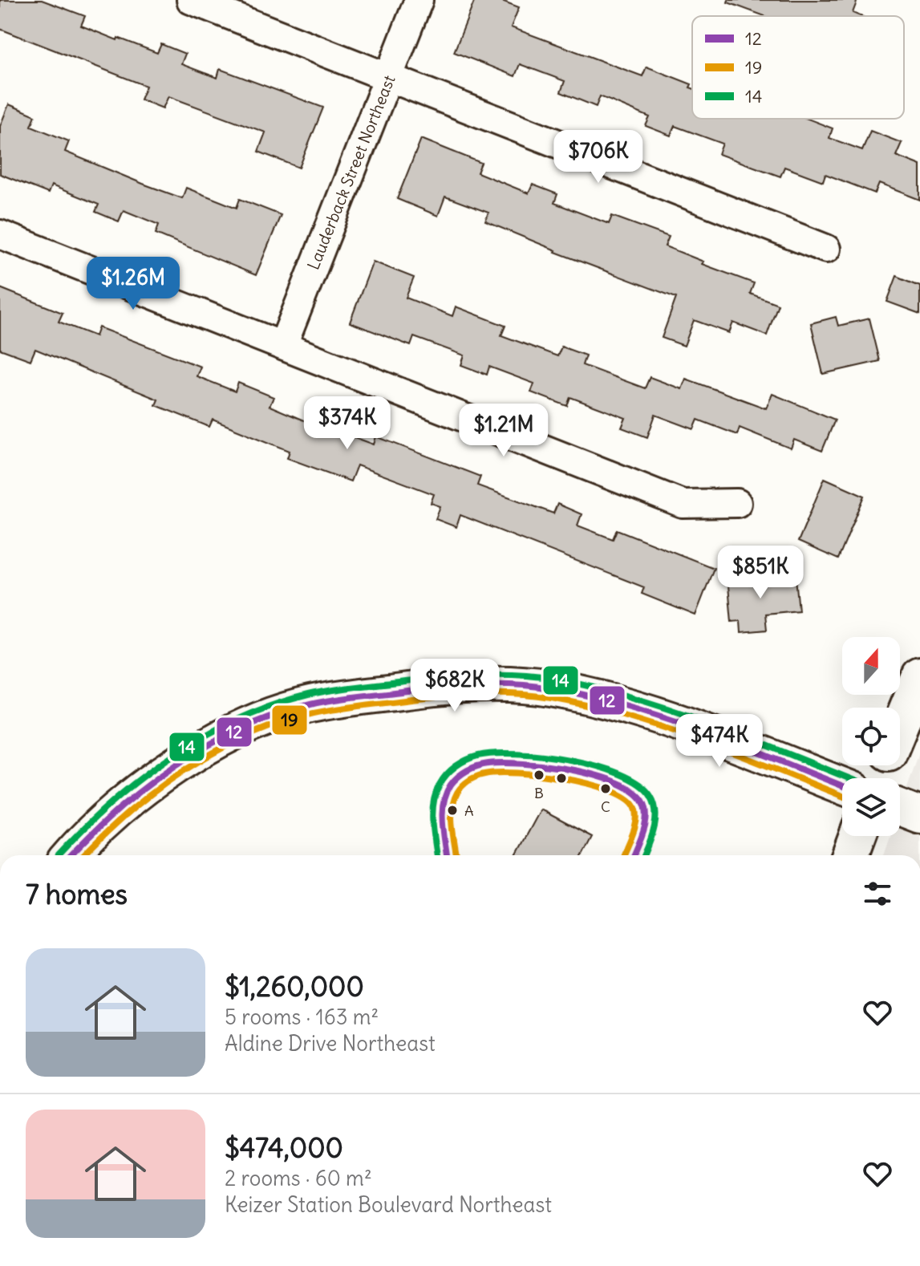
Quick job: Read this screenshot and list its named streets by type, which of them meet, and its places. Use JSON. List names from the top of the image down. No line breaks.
{"streets":{"street":["Lauderback Street Northeast"]},"places":["B","C","A"],"lines":["transit line 14","transit line 12","transit line 19"],"legend":["12","19","14"],"north":"top","page":{"price":["$706K","$1.26M","$374K","$1.21M","$851K","$682K","$474K"],"heading":"7 homes","list":[{"name":"$1,260,000","note":"5 rooms · 163 m² · Aldine Drive Northeast"},{"name":"$474,000","note":"2 rooms · 60 m² · Keizer Station Boulevard Northeast"}]}}
